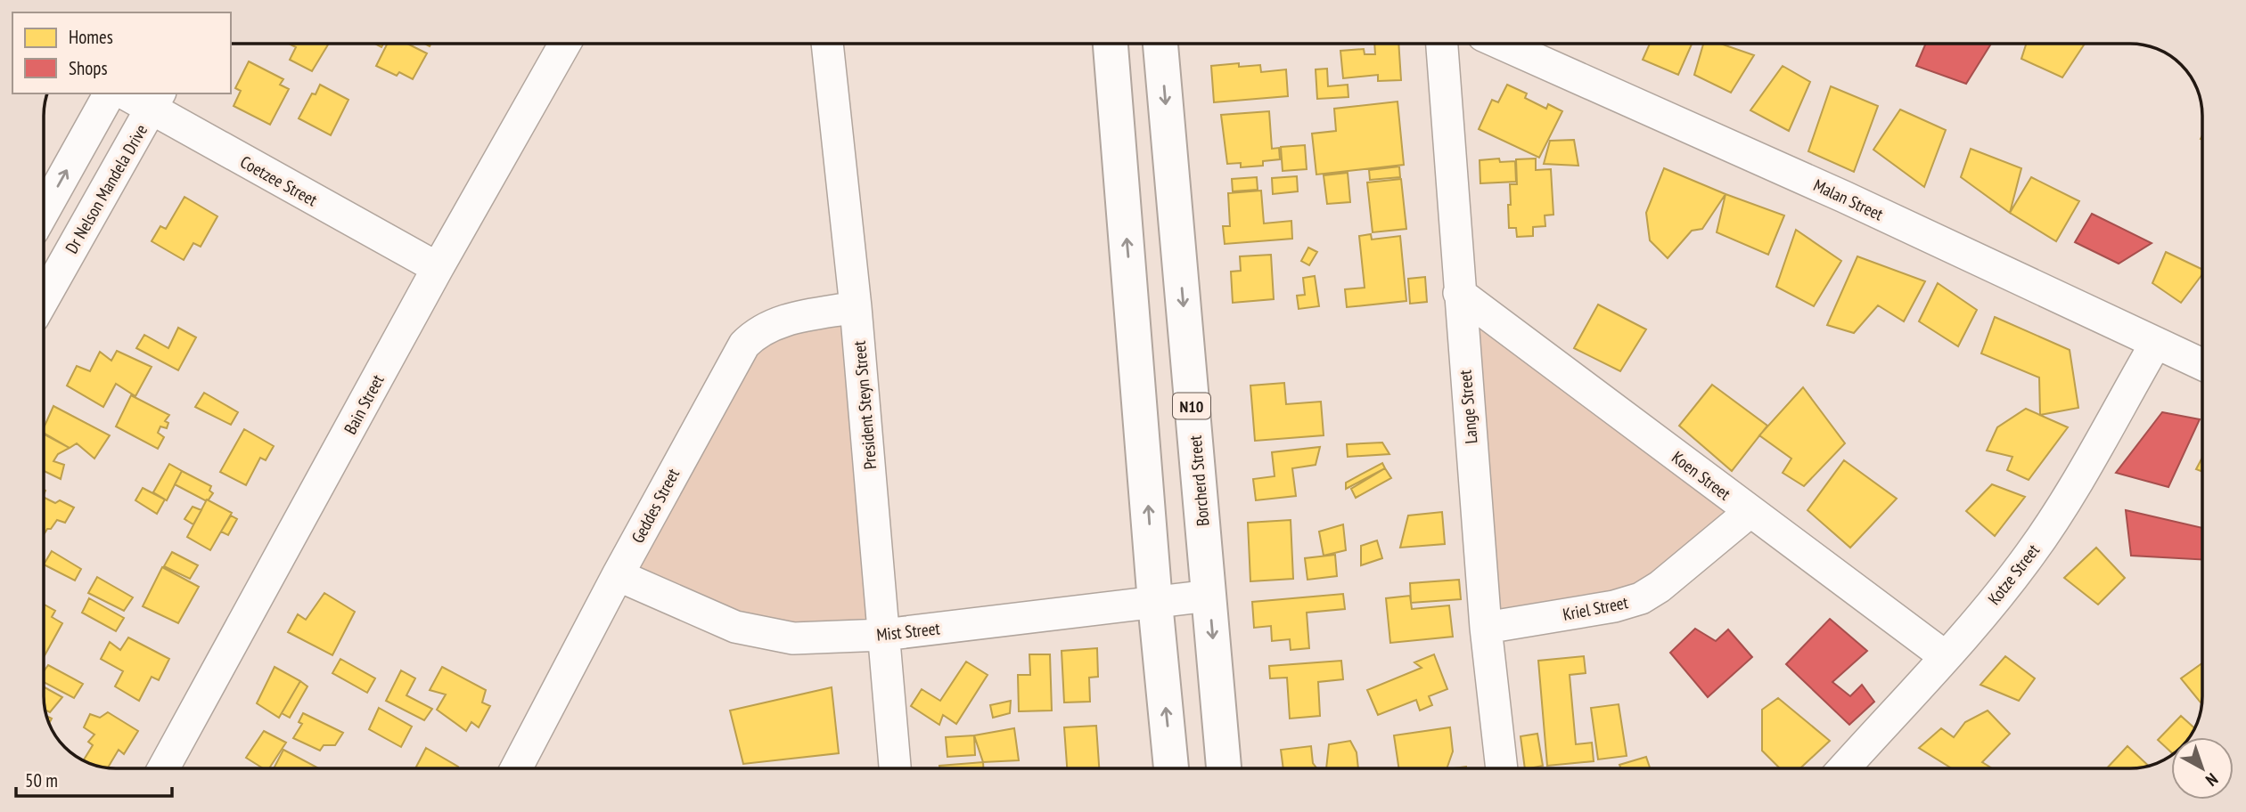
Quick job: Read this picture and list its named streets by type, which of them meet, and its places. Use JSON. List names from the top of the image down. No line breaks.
{"streets":{"highway":["N10","Borcherd Street"],"street":["Coetzee Street","Dr Nelson Mandela Drive","Malan Street","Bain Street","President Steyn Street","Lange Street","Koen Street","Geddes Street","Kotze Street","Kriel Street","Mist Street"]},"crossings":[["Coetzee Street","Dr Nelson Mandela Drive"],["Coetzee Street","Bain Street"],["Malan Street","Kotze Street"],["President Steyn Street","Geddes Street"],["President Steyn Street","Mist Street"],["Lange Street","Koen Street"],["Lange Street","Kriel Street"],["Koen Street","Kotze Street"],["Koen Street","Kriel Street"],["Borcherd Street","Mist Street"],["Geddes Street","Mist Street"]],"legend":["Homes","Shops"],"scale_bar":"50 m","north":"bottom right"}
